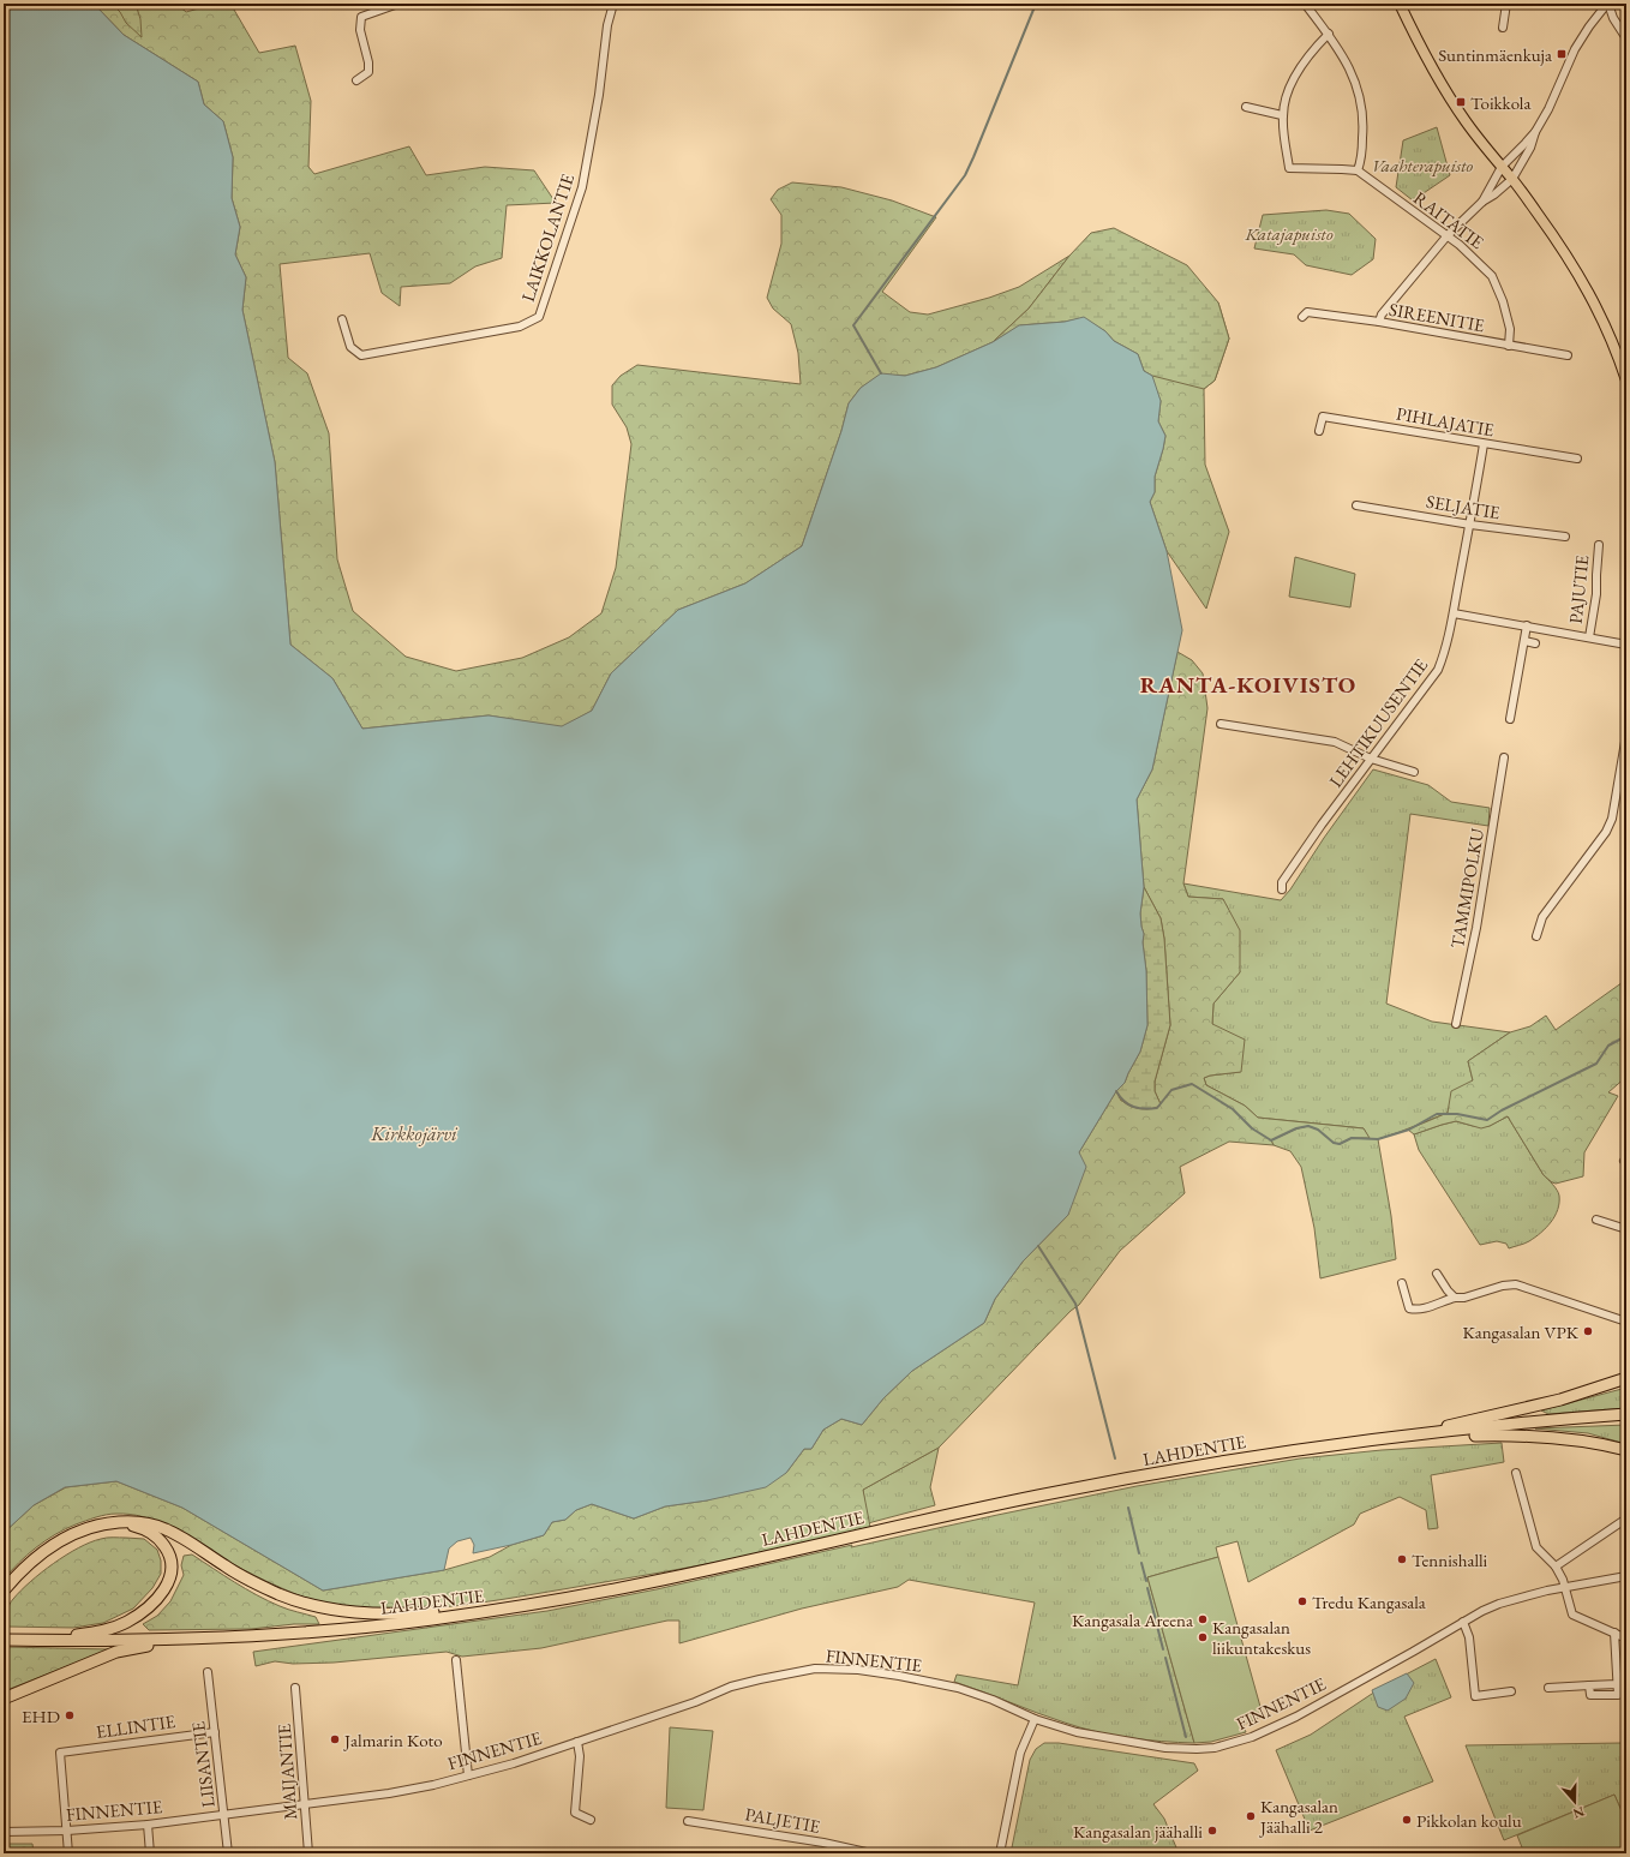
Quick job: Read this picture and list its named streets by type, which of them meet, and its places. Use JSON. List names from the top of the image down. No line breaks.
{"streets":{"highway":["LAHDENTIE"],"street":["RAITATIE","LAIKKOLANTIE","SIREENITIE","PIHLAJATIE","SELJATIE","PAJUTIE","LEHTIKUUSENTIE","TAMMIPOLKU","FINNENTIE","ELLINTIE","LIISANTIE","MAIJANTIE","PALJETIE"]},"crossings":[["RAITATIE","SIREENITIE"],["PIHLAJATIE","LEHTIKUUSENTIE"],["SELJATIE","LEHTIKUUSENTIE"],["FINNENTIE","ELLINTIE"],["FINNENTIE","LIISANTIE"],["FINNENTIE","MAIJANTIE"],["ELLINTIE","LIISANTIE"]],"districts":["RANTA-KOIVISTO"],"water":["Kirkkojärvi"],"parks":["Vaahterapuisto","Katajapuisto"],"places":{"transit":["Suntinmäenkuja","Toikkola"],"other":["Kangasalan VPK","Tennishalli","Tredu Kangasala","Kangasala Areena","Kangasalan liikuntakeskus","EHD","Jalmarin Koto","Kangasalan Jäähalli 2","Pikkolan koulu","Kangasalan jäähalli"]},"north":"bottom"}
